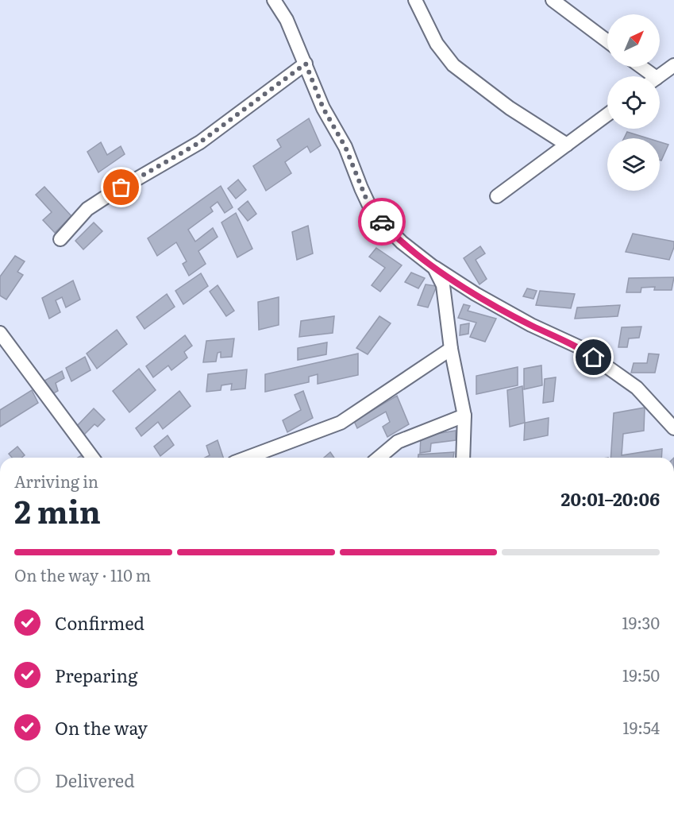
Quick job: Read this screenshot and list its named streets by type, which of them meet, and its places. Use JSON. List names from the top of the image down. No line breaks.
{"north":"top right","page":{"heading":["2 min","Arriving in","20:01–20:06"],"bar":"On the way · 110 m","list":[["Confirmed","19:30"],["Preparing","19:50"],["On the way","19:54"],"Delivered"]}}
